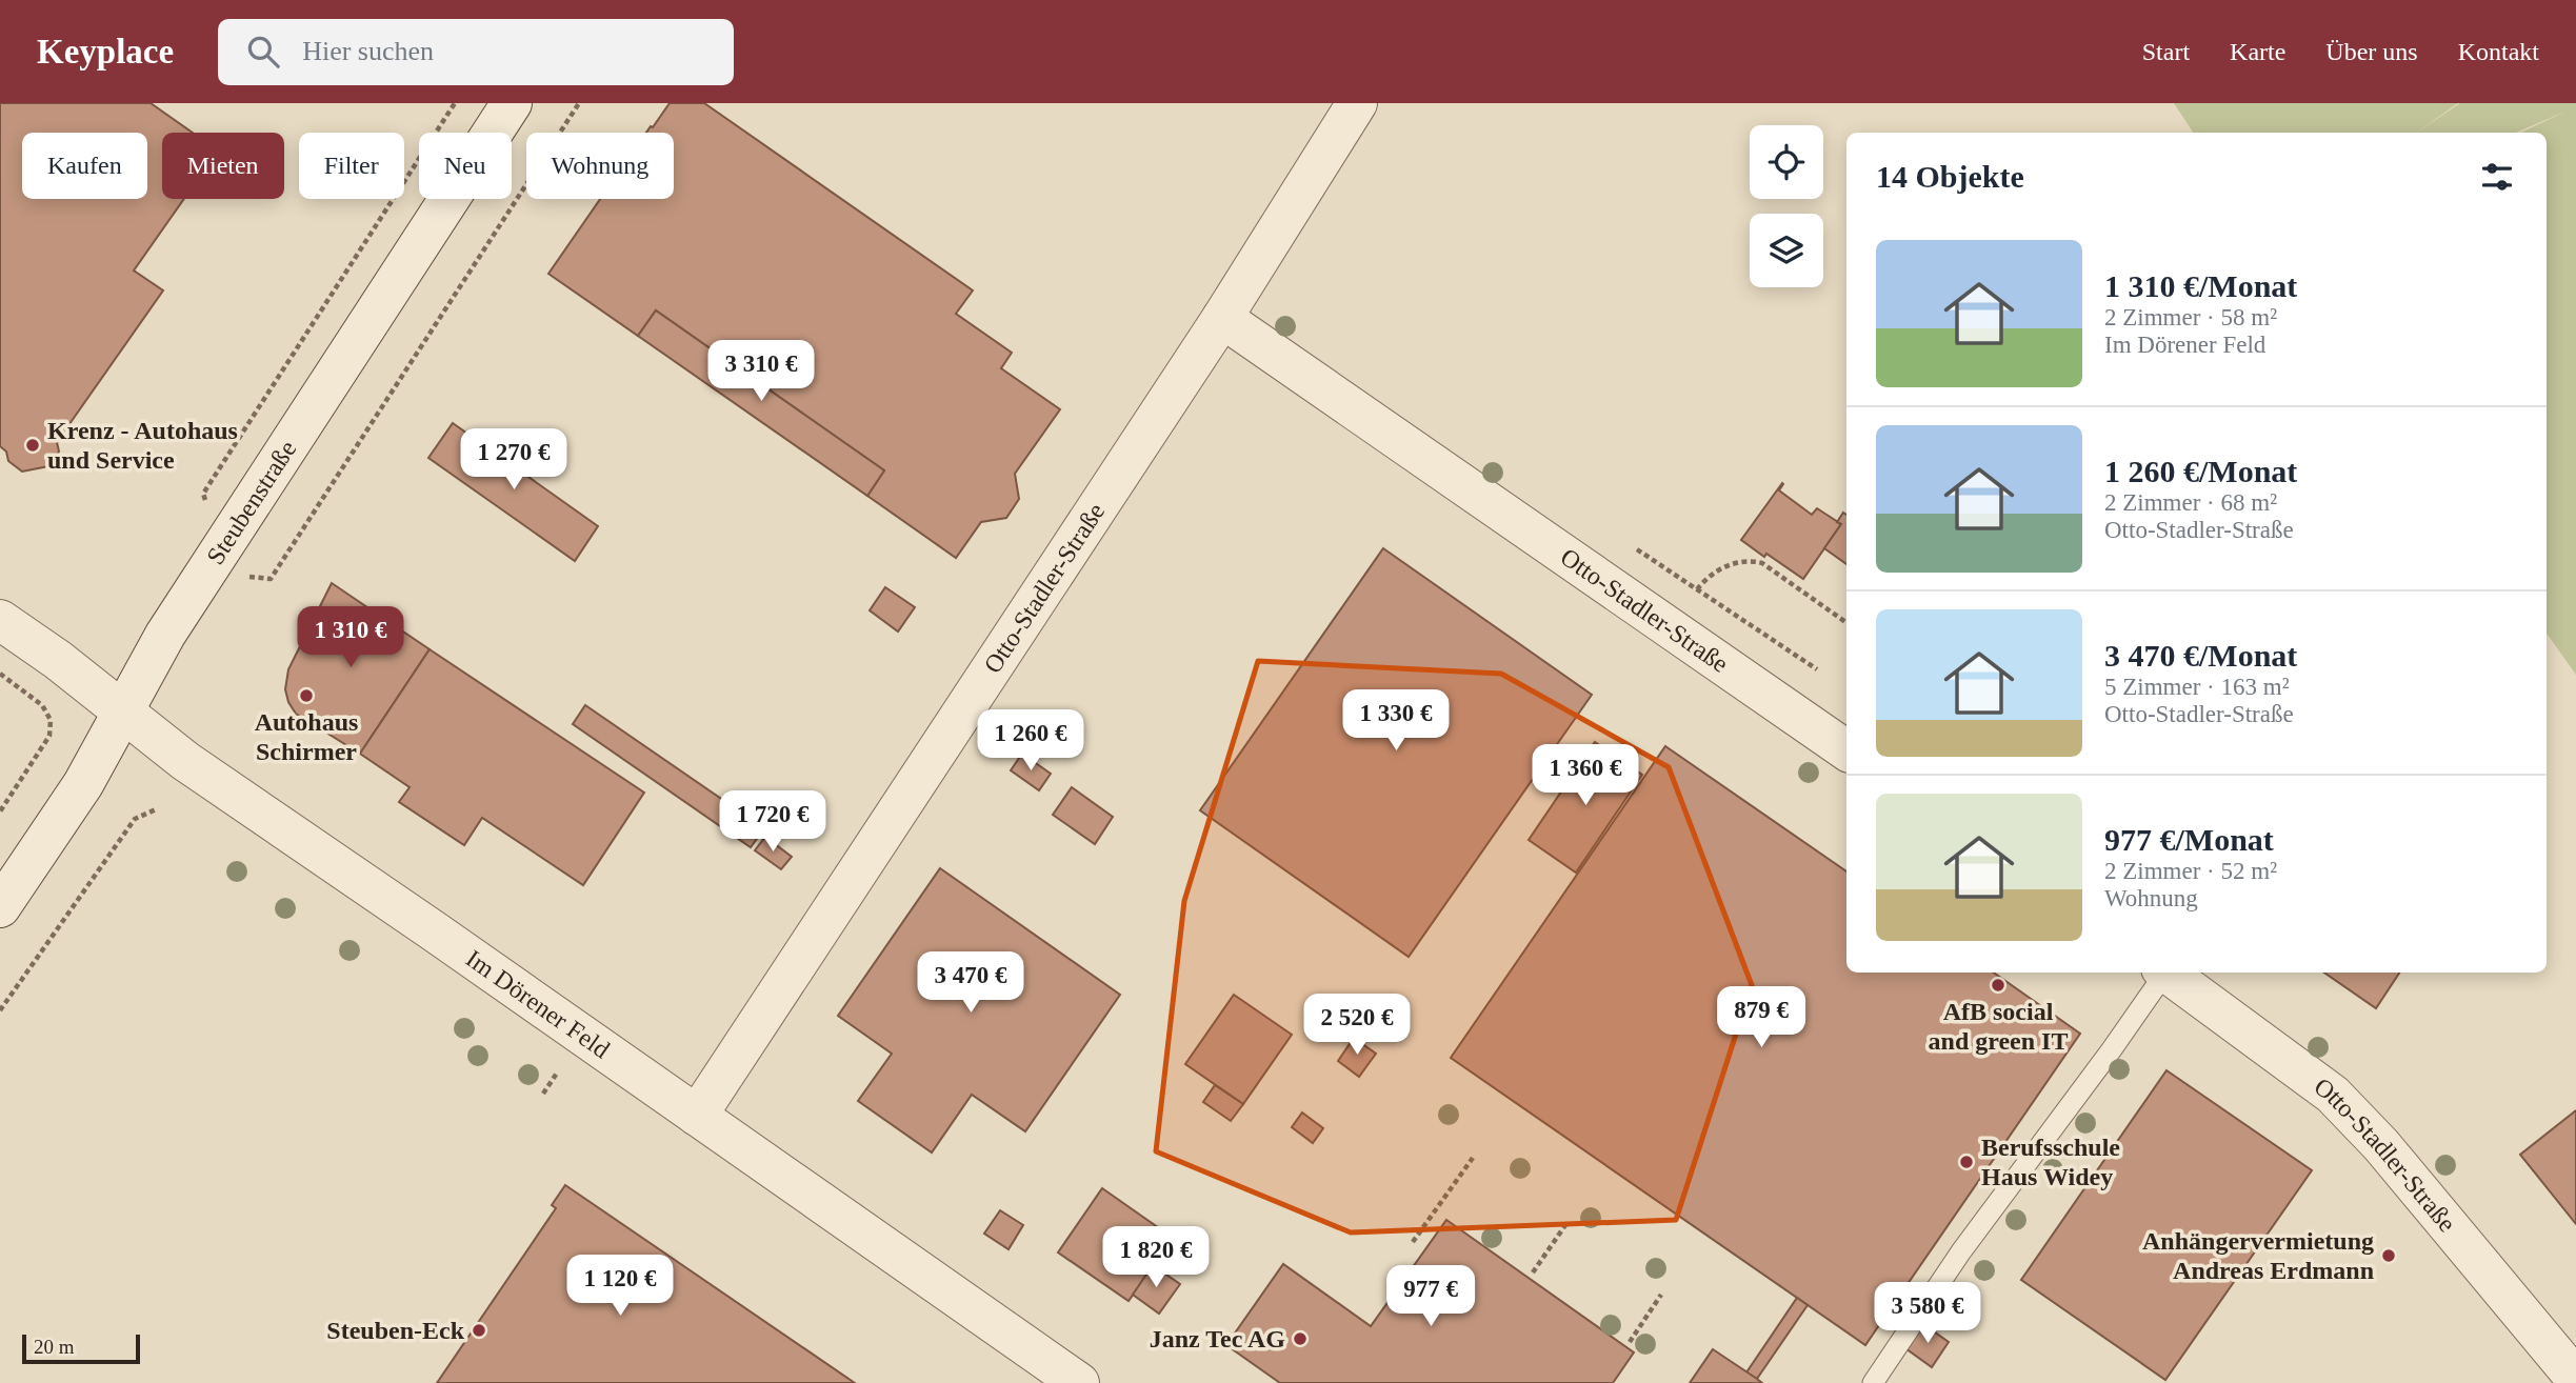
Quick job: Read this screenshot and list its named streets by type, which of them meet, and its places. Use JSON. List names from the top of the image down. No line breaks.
{"streets":{"street":["Steubenstraße","Otto-Stadler-Straße","Im Dörener Feld"]},"crossings":[["Steubenstraße","Im Dörener Feld"],["Otto-Stadler-Straße","Im Dörener Feld"]],"places":["Krenz - Autohaus und Service","Autohaus Schirmer","AfB social and green IT","Berufsschule Haus Widey","Anhängervermietung Andreas Erdmann","Steuben-Eck","Janz Tec AG"],"scale_bar":"20 m","page":{"header":"Keyplace","search":"Hier suchen","nav":["Start","Karte","Über uns","Kontakt"],"chip":["Kaufen","Mieten","Filter","Neu","Wohnung"],"heading":"14 Objekte","list":[{"name":"1 310 €/Monat","note":"2 Zimmer · 58 m² · Im Dörener Feld"},{"name":"1 260 €/Monat","note":"2 Zimmer · 68 m² · Otto-Stadler-Straße"},{"name":"3 470 €/Monat","note":"5 Zimmer · 163 m² · Otto-Stadler-Straße"},{"name":"977 €/Monat","note":"2 Zimmer · 52 m² · Wohnung"}],"price":["3 310 €","1 270 €","1 310 €","1 330 €","1 260 €","1 360 €","1 720 €","3 470 €","879 €","2 520 €","1 820 €","1 120 €","977 €","3 580 €"],"scale":"20 m"}}
